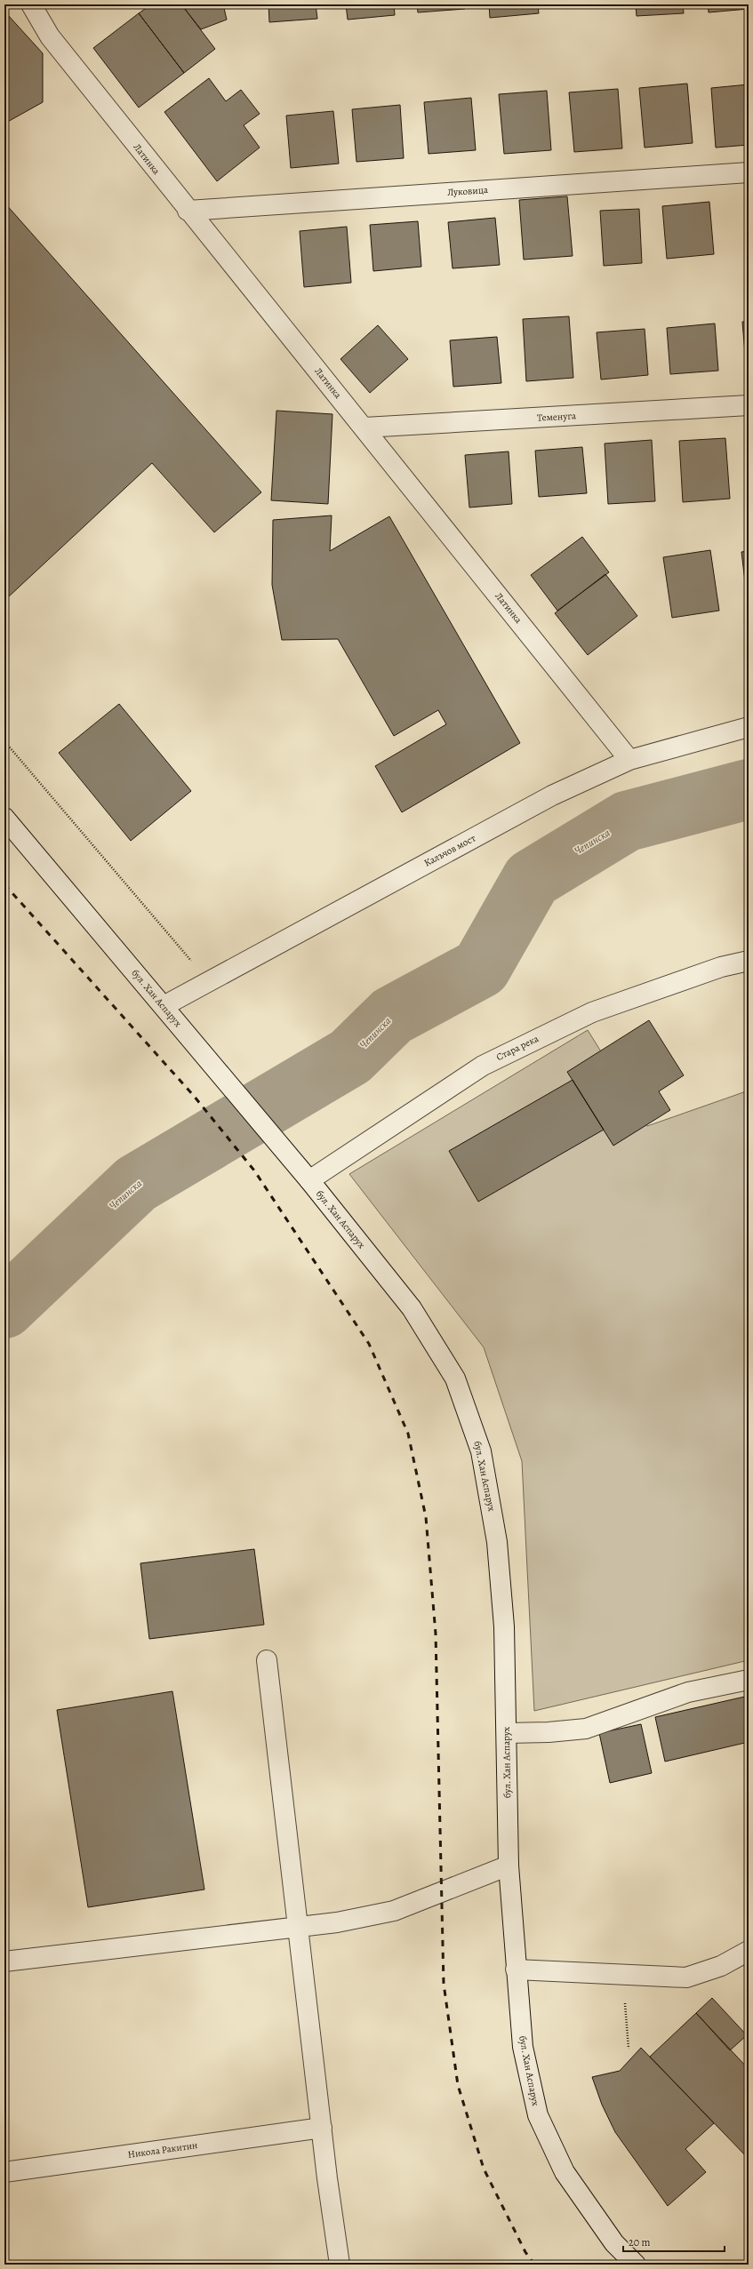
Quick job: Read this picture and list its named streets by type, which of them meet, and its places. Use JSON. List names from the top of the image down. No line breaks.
{"streets":{"street":["Латинка","Луковица","Теменуга","Калъчов мост","бул. Хан Аспарух","Стара река","Никола Ракитин"]},"crossings":[["Латинка","Луковица"],["Латинка","Теменуга"],["Латинка","Калъчов мост"],["Калъчов мост","бул. Хан Аспарух"],["бул. Хан Аспарух","Стара река"]],"water":["Чепинска"],"scale_bar":"20 m"}
